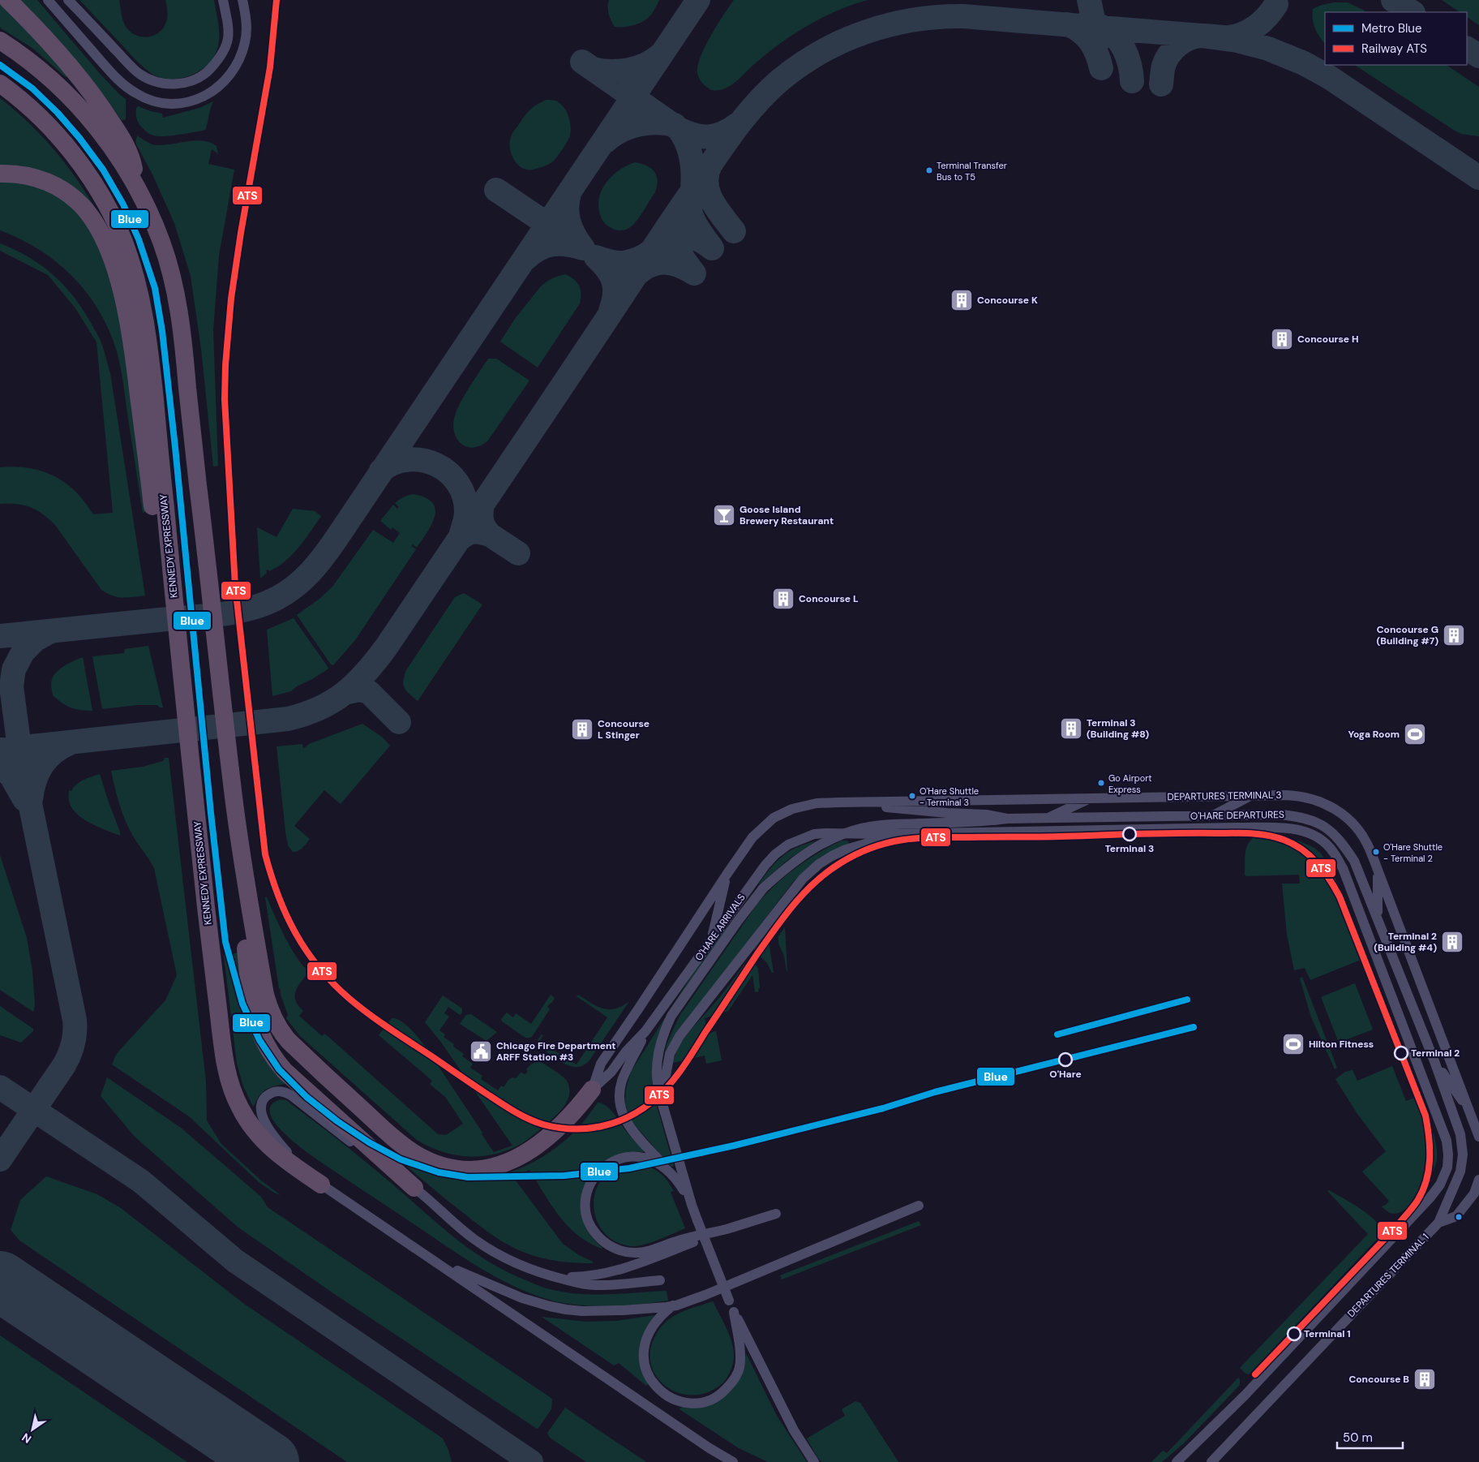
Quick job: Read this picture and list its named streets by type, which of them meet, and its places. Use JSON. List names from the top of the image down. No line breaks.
{"streets":{"highway":["KENNEDY EXPRESSWAY"],"street":["DEPARTURES TERMINAL 3","O'HARE DEPARTURES","O'HARE ARRIVALS","DEPARTURES TERMINAL 1"]},"crossings":[["DEPARTURES TERMINAL 3","O'HARE DEPARTURES"],["O'HARE DEPARTURES","DEPARTURES TERMINAL 1"]],"places":{"other":["Terminal Transfer Bus to T5","Go Airport Express","O'Hare Shuttle - Terminal 3","Terminal 3","O'Hare Shuttle - Terminal 2","Terminal 2","O'Hare","Terminal 1"],"building":["Concourse K","Concourse H","Concourse L","Concourse G (Building #7)","Terminal 3 (Building #8)","Concourse L Stinger","Terminal 2 (Building #4)","Concourse B"],"bar":["Goose Island Brewery Restaurant"],"sports":["Yoga Room","Hilton Fitness"],"public building":["Chicago Fire Department ARFF Station #3"]},"lines":["rail line ATS","metro line Blue"],"legend":["Metro Blue","Railway ATS"],"scale_bar":"50 m","north":"bottom left"}
